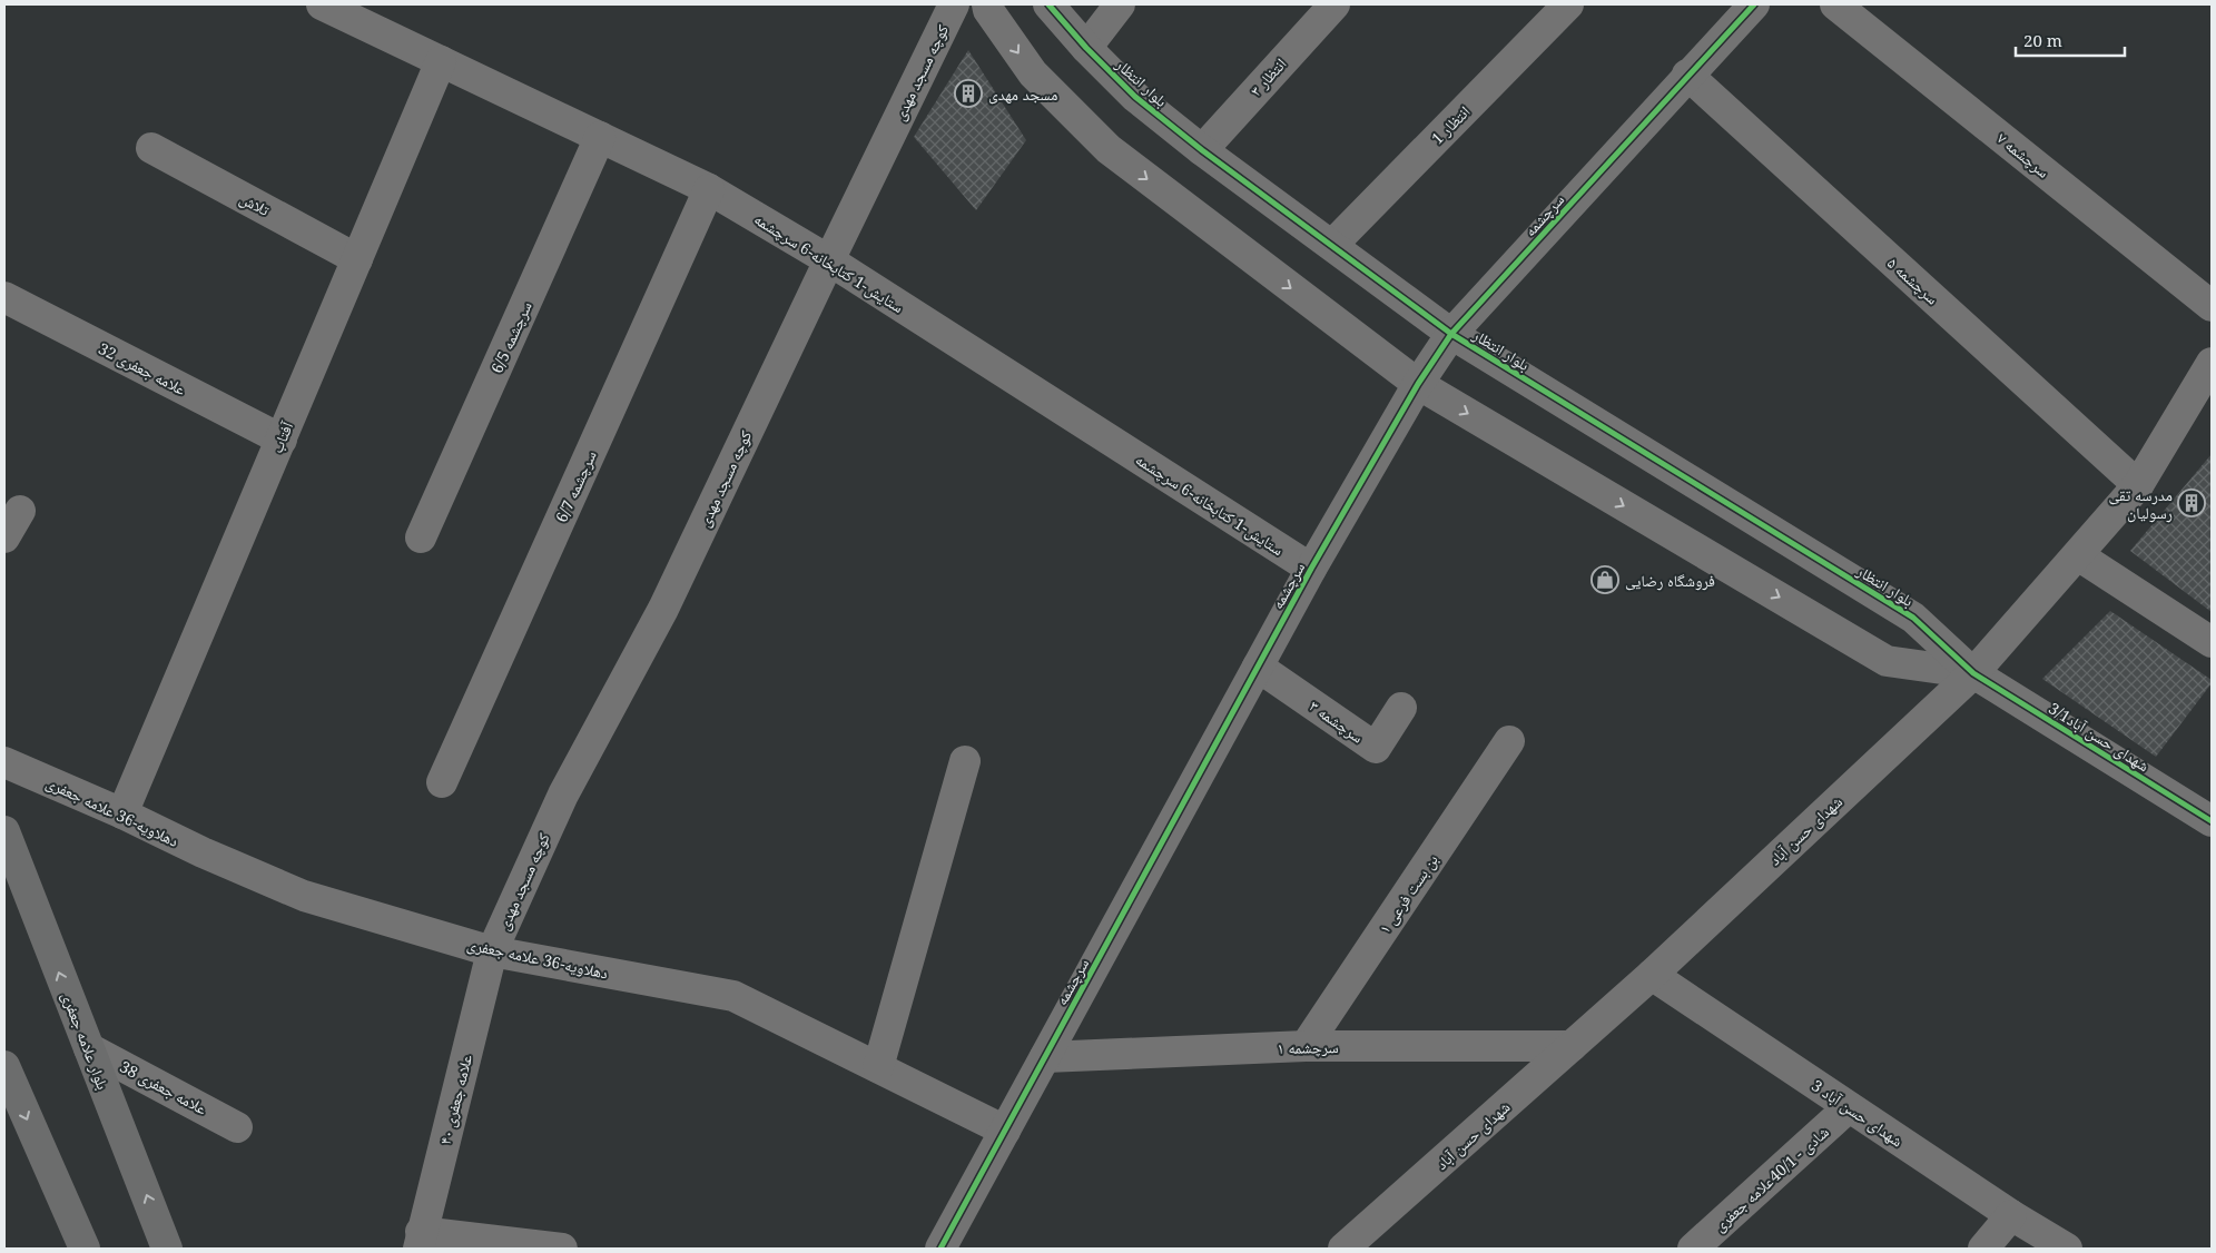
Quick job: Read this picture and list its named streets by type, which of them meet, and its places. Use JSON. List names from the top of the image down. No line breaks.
{"streets":{"main road":["بلوار علامه جعفری"],"street":["کوچه مسجد مهدی","انتظار ۳","بلوار انتظار","انتظار 1","سرچشمه ۷","تلاش","سرچشمه","ستایش-1 کتابخانه-6 سرچشمه","سرچشمه ۵","سرچشمه 6/5","علامه جعفری 32","آفتاب","سرچشمه 6/7","سرچشمه ۳","3/1شهدای حسن آباد","دهلاویه-36 علامه جعفری","شهدای حسن آباد","بن بست فرعی ۱","سرچشمه ۱","علامه جعفری 38","علامه جعفری ۴۰","شهدای حسن آباد 3","شادی - 40/1علامه جعفری"]},"crossings":[["کوچه مسجد مهدی","ستایش-1 کتابخانه-6 سرچشمه"],["کوچه مسجد مهدی","دهلاویه-36 علامه جعفری"],["کوچه مسجد مهدی","علامه جعفری ۴۰"],["انتظار ۳","بلوار انتظار"],["بلوار انتظار","انتظار 1"],["بلوار انتظار","سرچشمه"],["بلوار انتظار","3/1شهدای حسن آباد"],["بلوار انتظار","شهدای حسن آباد"],["تلاش","آفتاب"],["سرچشمه","ستایش-1 کتابخانه-6 سرچشمه"],["سرچشمه","سرچشمه ۵"],["سرچشمه","سرچشمه ۳"],["سرچشمه","دهلاویه-36 علامه جعفری"],["سرچشمه","سرچشمه ۱"],["ستایش-1 کتابخانه-6 سرچشمه","سرچشمه 6/5"],["ستایش-1 کتابخانه-6 سرچشمه","آفتاب"],["ستایش-1 کتابخانه-6 سرچشمه","سرچشمه 6/7"],["سرچشمه ۵","شهدای حسن آباد"],["علامه جعفری 32","آفتاب"],["آفتاب","دهلاویه-36 علامه جعفری"],["3/1شهدای حسن آباد","شهدای حسن آباد"],["دهلاویه-36 علامه جعفری","علامه جعفری ۴۰"],["شهدای حسن آباد","سرچشمه ۱"],["شهدای حسن آباد","شهدای حسن آباد 3"],["بن بست فرعی ۱","سرچشمه ۱"],["بلوار علامه جعفری","علامه جعفری 38"],["شهدای حسن آباد 3","شادی - 40/1علامه جعفری"]],"places":{"building":["مسجد مهدی","مدرسه تقی رسولیان"],"shop":["فروشگاه رضایی"]},"scale_bar":"20 m"}
